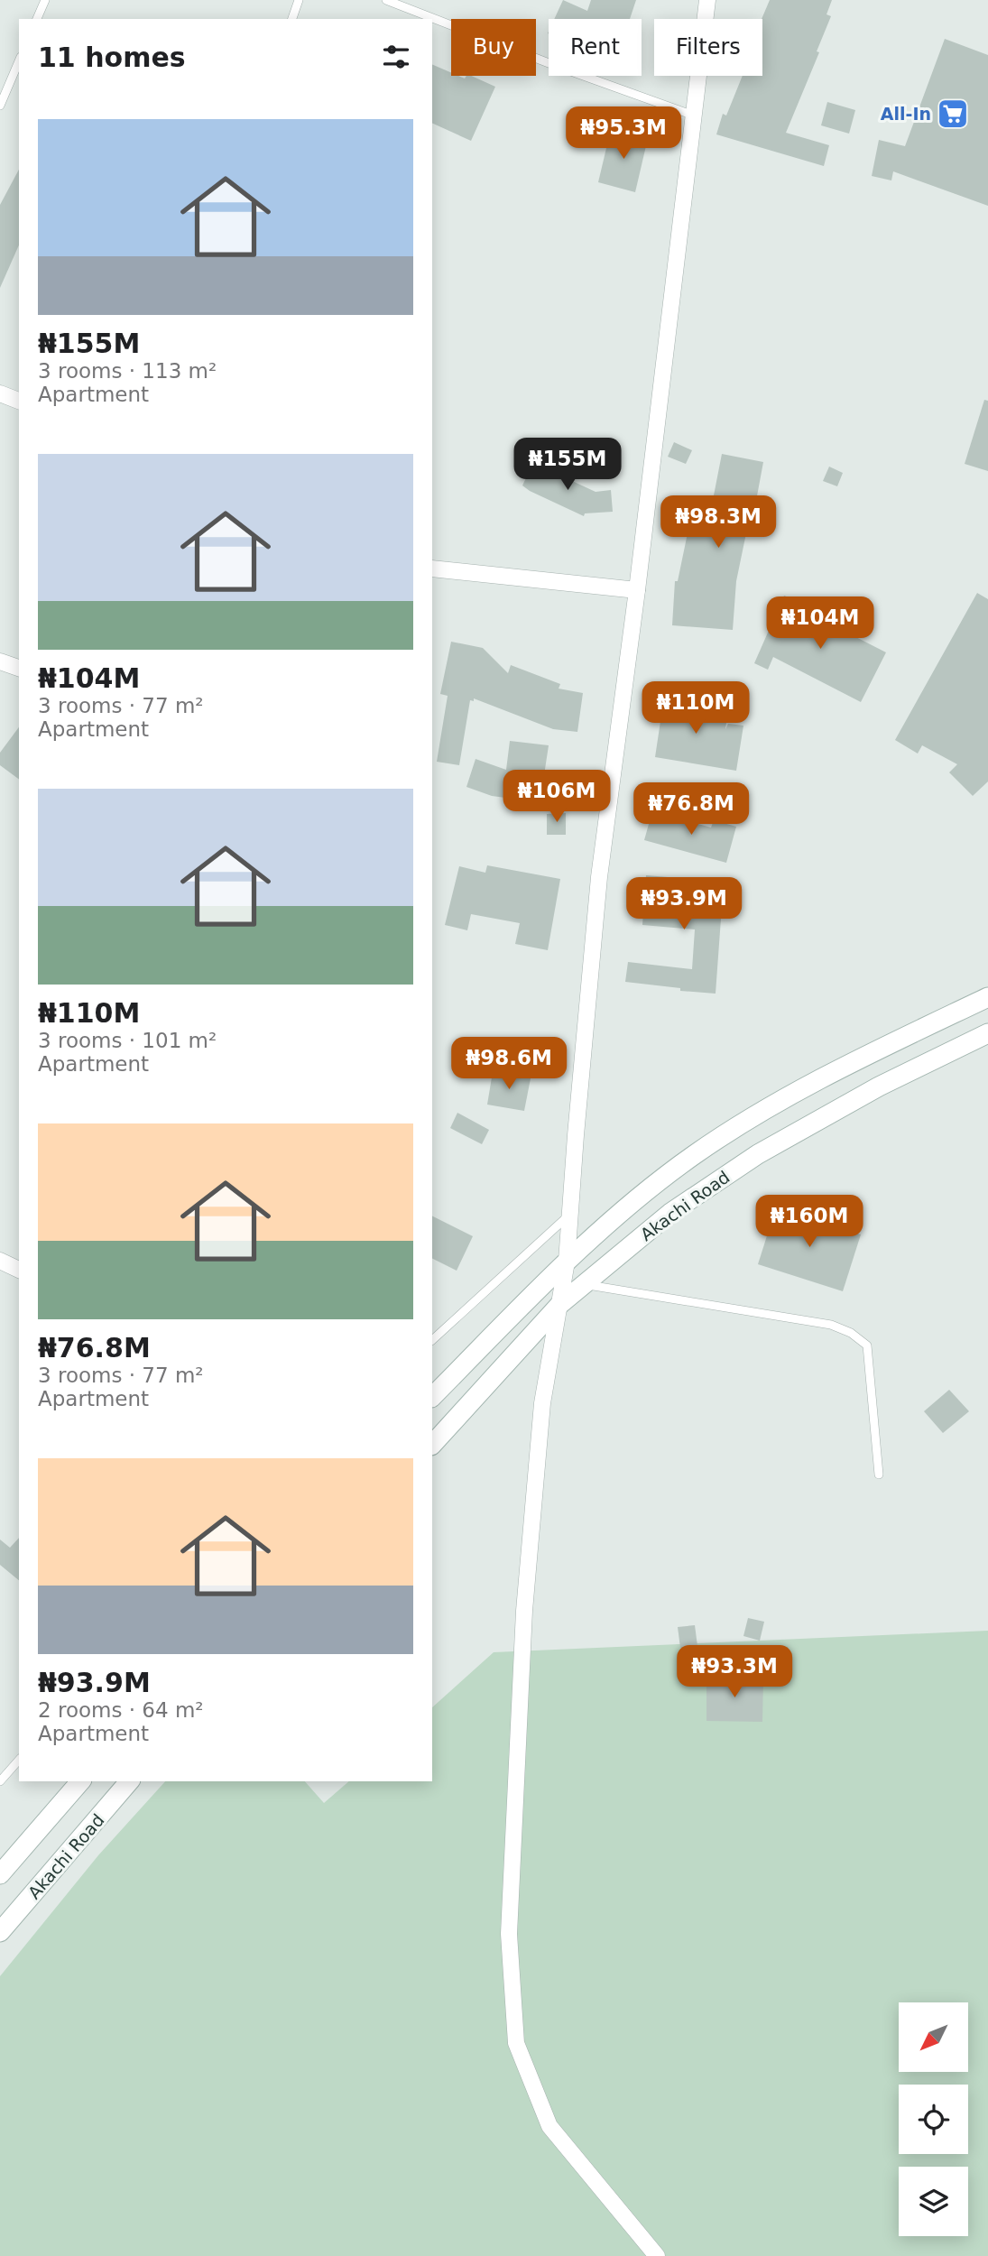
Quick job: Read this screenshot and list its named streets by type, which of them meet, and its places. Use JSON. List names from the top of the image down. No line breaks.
{"streets":{"main road":["Akachi Road"]},"places":{"supermarket":["All-In"]},"north":"bottom left","page":{"chip":["Buy","Rent","Filters"],"heading":"11 homes","list":[{"name":"₦155M","note":"3 rooms · 113 m² · Apartment"},{"name":"₦104M","note":"3 rooms · 77 m² · Apartment"},{"name":"₦110M","note":"3 rooms · 101 m² · Apartment"},{"name":"₦76.8M","note":"3 rooms · 77 m² · Apartment"},{"name":"₦93.9M","note":"2 rooms · 64 m² · Apartment"}],"price":["₦95.3M","₦155M","₦98.3M","₦104M","₦110M","₦106M","₦76.8M","₦93.9M","₦98.6M","₦160M","₦93.3M"]}}
